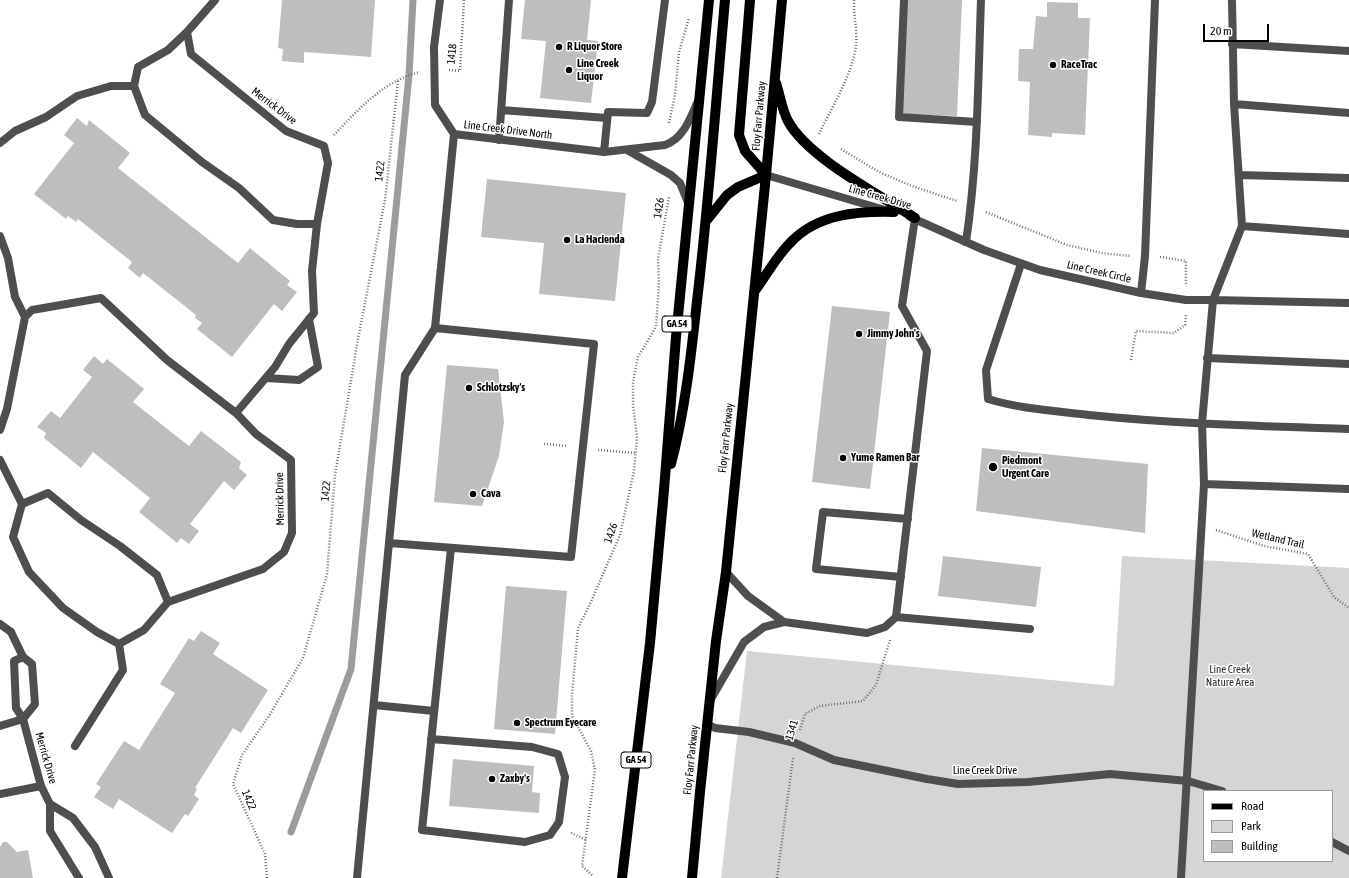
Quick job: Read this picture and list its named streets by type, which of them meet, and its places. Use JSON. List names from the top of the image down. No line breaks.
{"streets":{"main road":["Floy Farr Parkway","GA 54"],"street":["Merrick Drive","Line Creek Drive North","Line Creek Drive","Line Creek Circle"],"path":["1418","1422","1426","Wetland Trail","1341"]},"crossings":[["1418","Merrick Drive"],["1418","Line Creek Drive North"],["1418","1422"],["Floy Farr Parkway","Line Creek Drive"],["Line Creek Drive North","GA 54"],["Line Creek Drive","Line Creek Circle"],["Line Creek Drive","1341"]],"parks":["Line Creek Nature Area"],"places":["R Liquor Store","RaceTrac","Line Creek Liquor","La Hacienda","Jimmy John's","Schlotzsky's","Yume Ramen Bar","Piedmont Urgent Care","Cava","Spectrum Eyecare","Zaxby's"],"legend":["Road","Park","Building"],"scale_bar":"20 m"}
